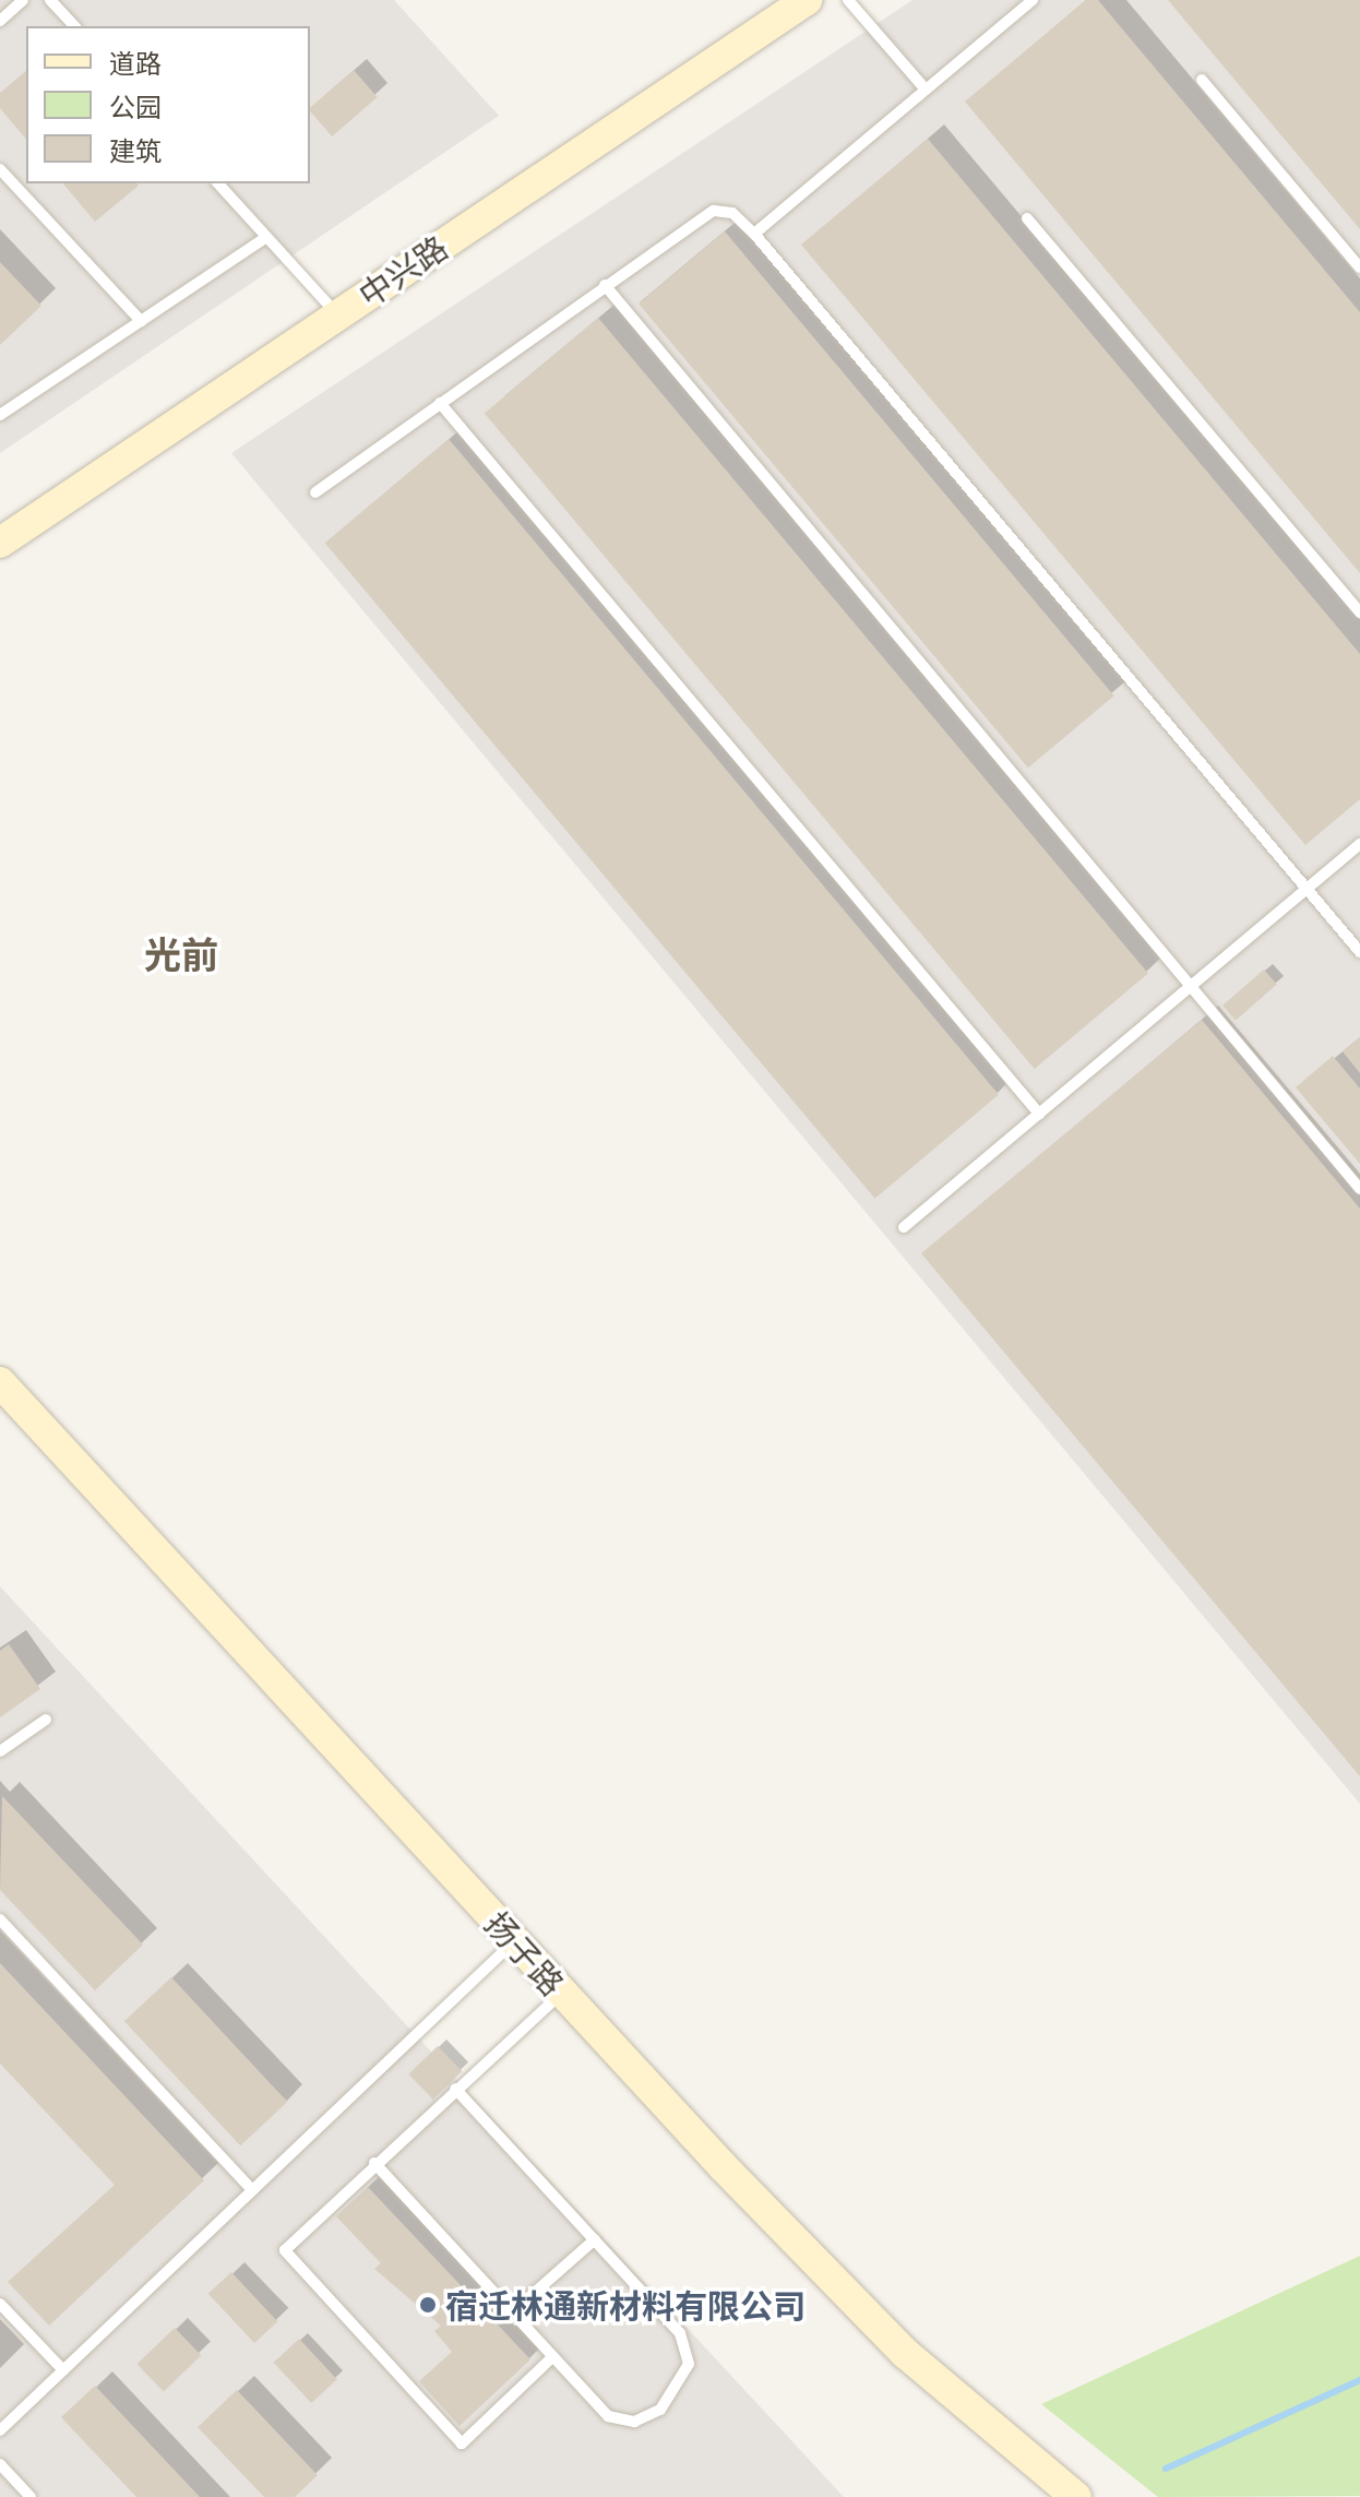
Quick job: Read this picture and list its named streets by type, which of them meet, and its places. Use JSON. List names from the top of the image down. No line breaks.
{"streets":{"street":["中兴路","扬子路"]},"districts":["光前"],"places":["宿迁林通新材料有限公司"],"legend":["道路","公园","建筑"]}
